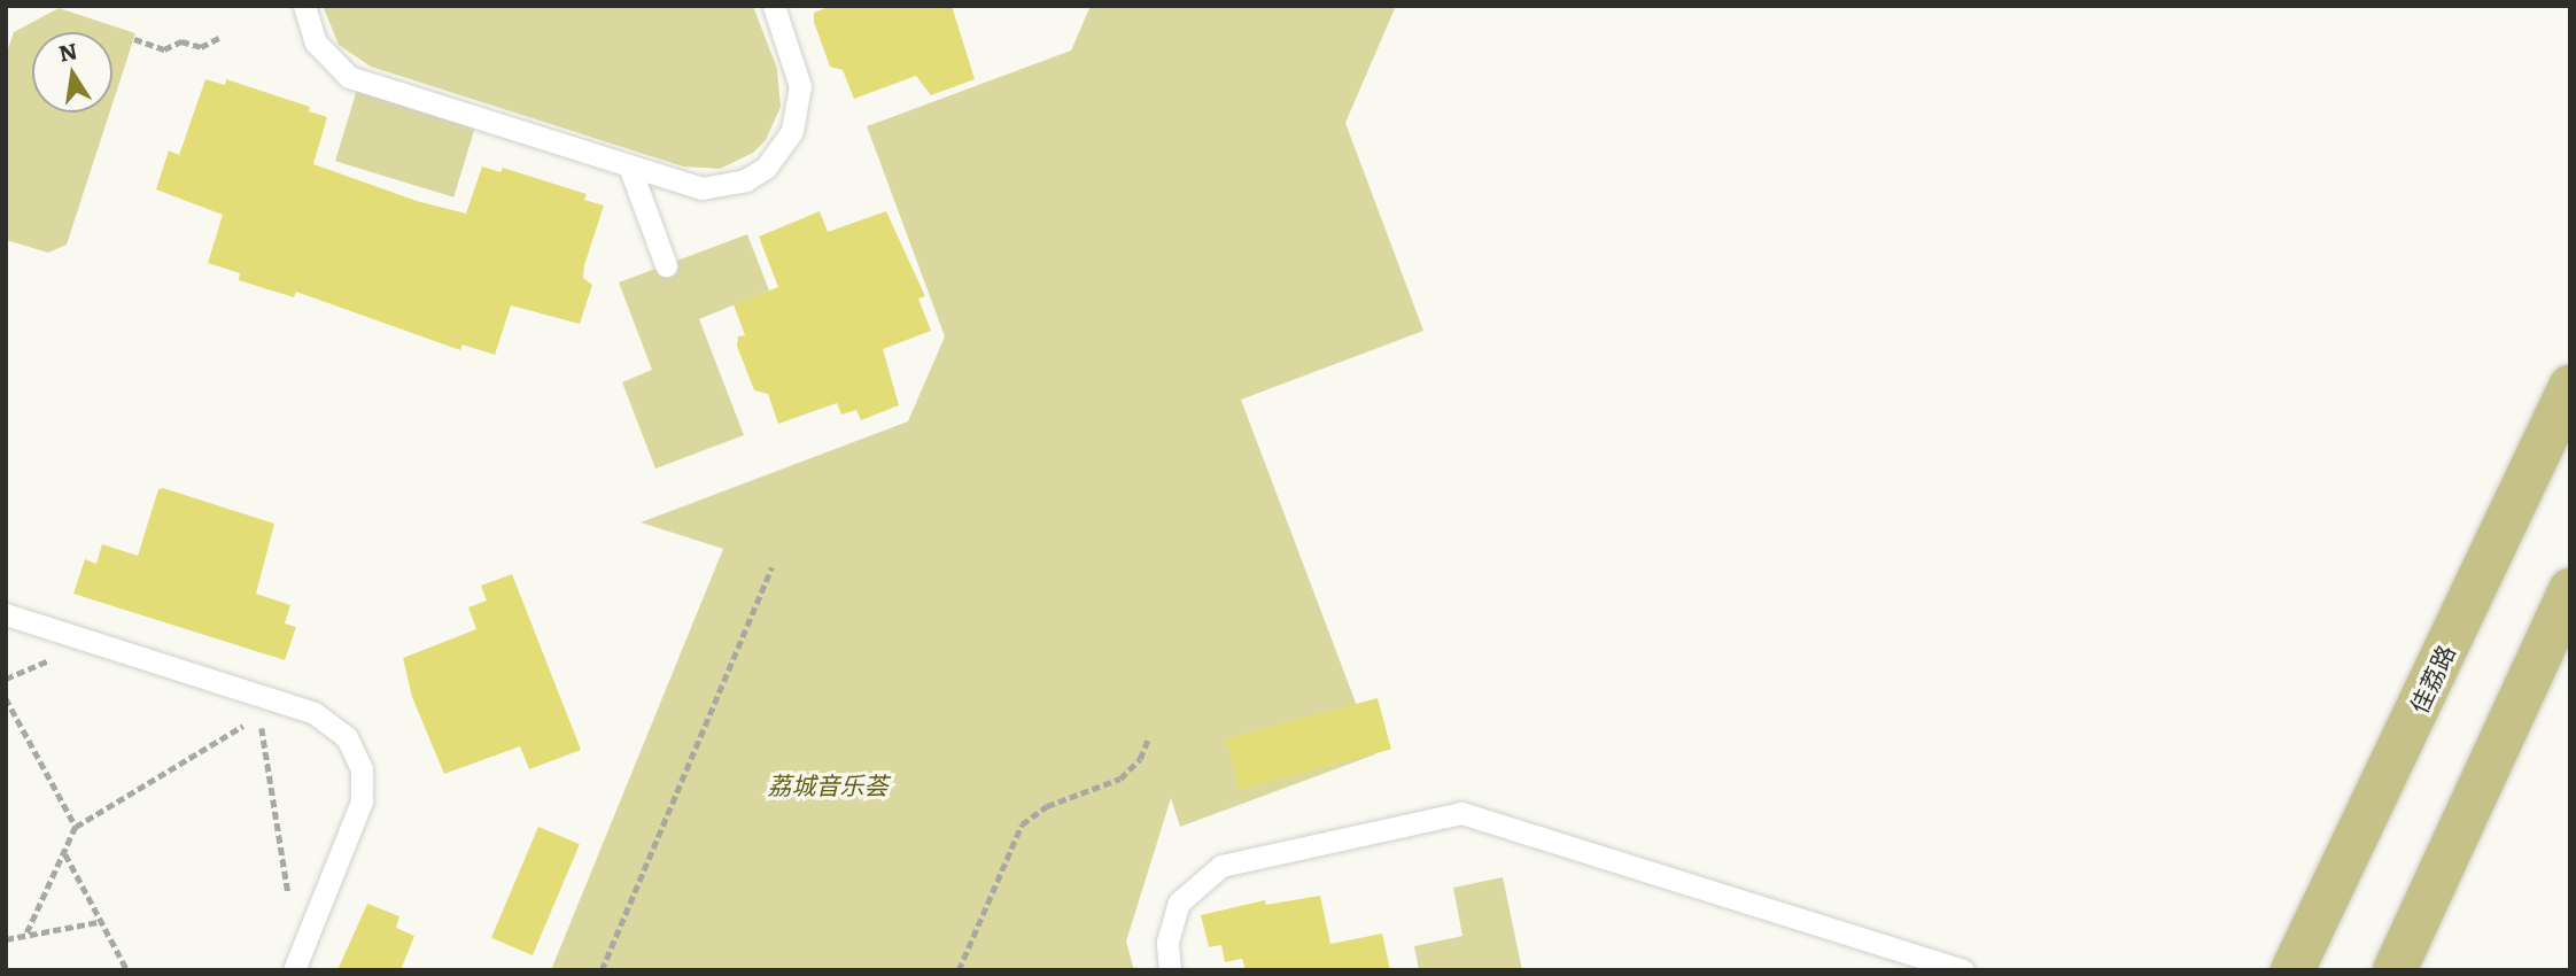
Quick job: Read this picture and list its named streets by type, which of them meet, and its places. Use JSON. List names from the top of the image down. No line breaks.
{"streets":{"main road":["佳荔路"]},"parks":["荔城音乐荟"],"north":"top"}
